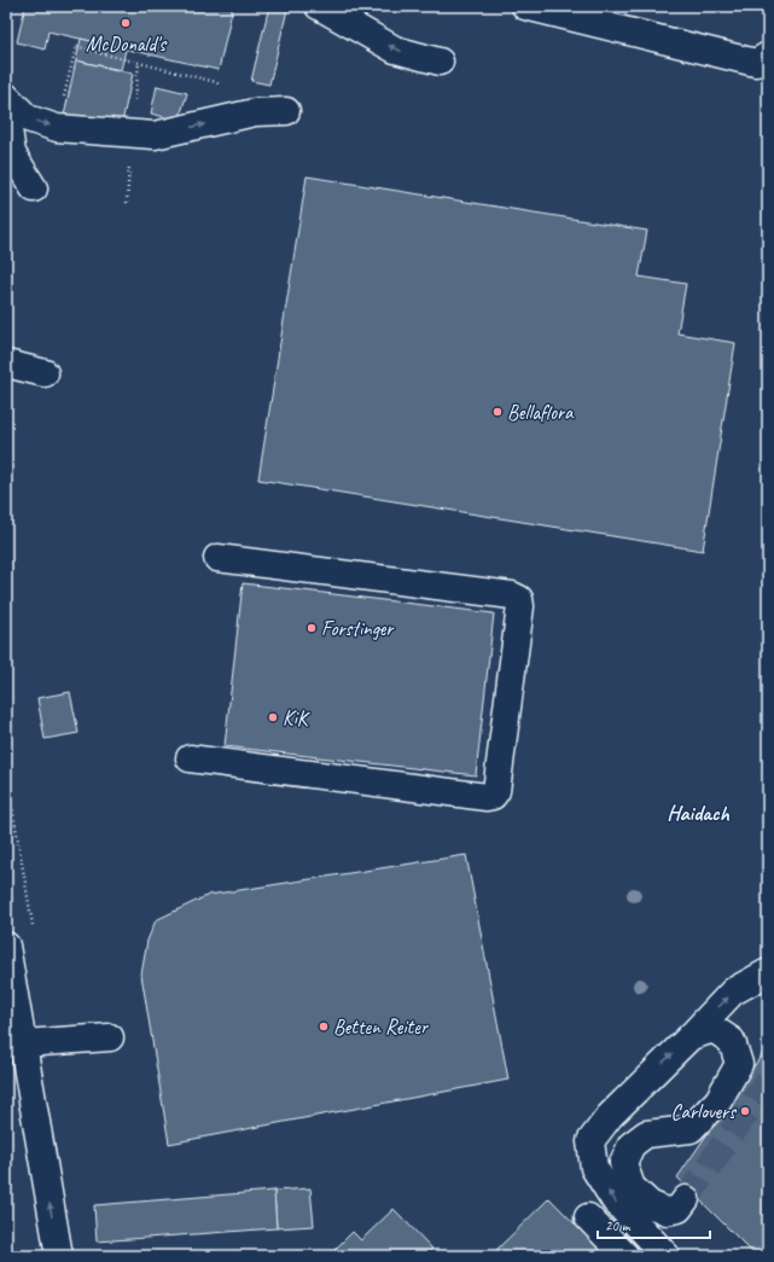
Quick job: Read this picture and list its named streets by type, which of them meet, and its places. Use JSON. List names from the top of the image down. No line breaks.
{"districts":["Haidach"],"places":["McDonald's","Bellaflora","Forstinger","KiK","Betten Reiter","Carlovers"],"scale_bar":"20 m"}
